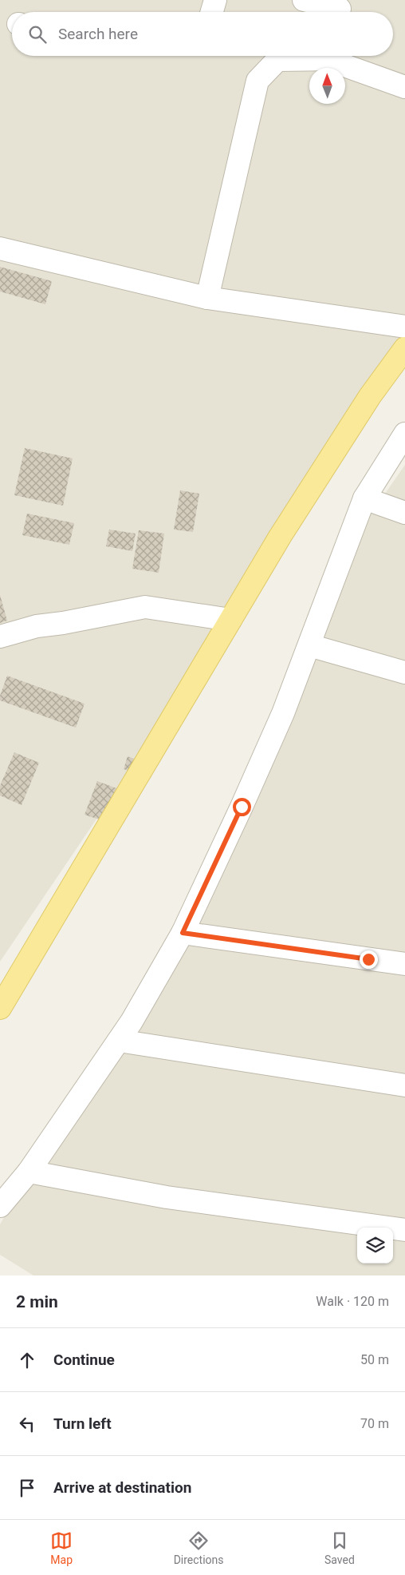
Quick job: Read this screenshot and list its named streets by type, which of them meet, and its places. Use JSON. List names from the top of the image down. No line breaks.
{"north":"top","page":{"search":"Search here","heading":["2 min","Walk · 120 m"],"list":[["Continue","50 m"],["Turn left","70 m"],"Arrive at destination"],"nav":["Map","Directions","Saved"]}}
